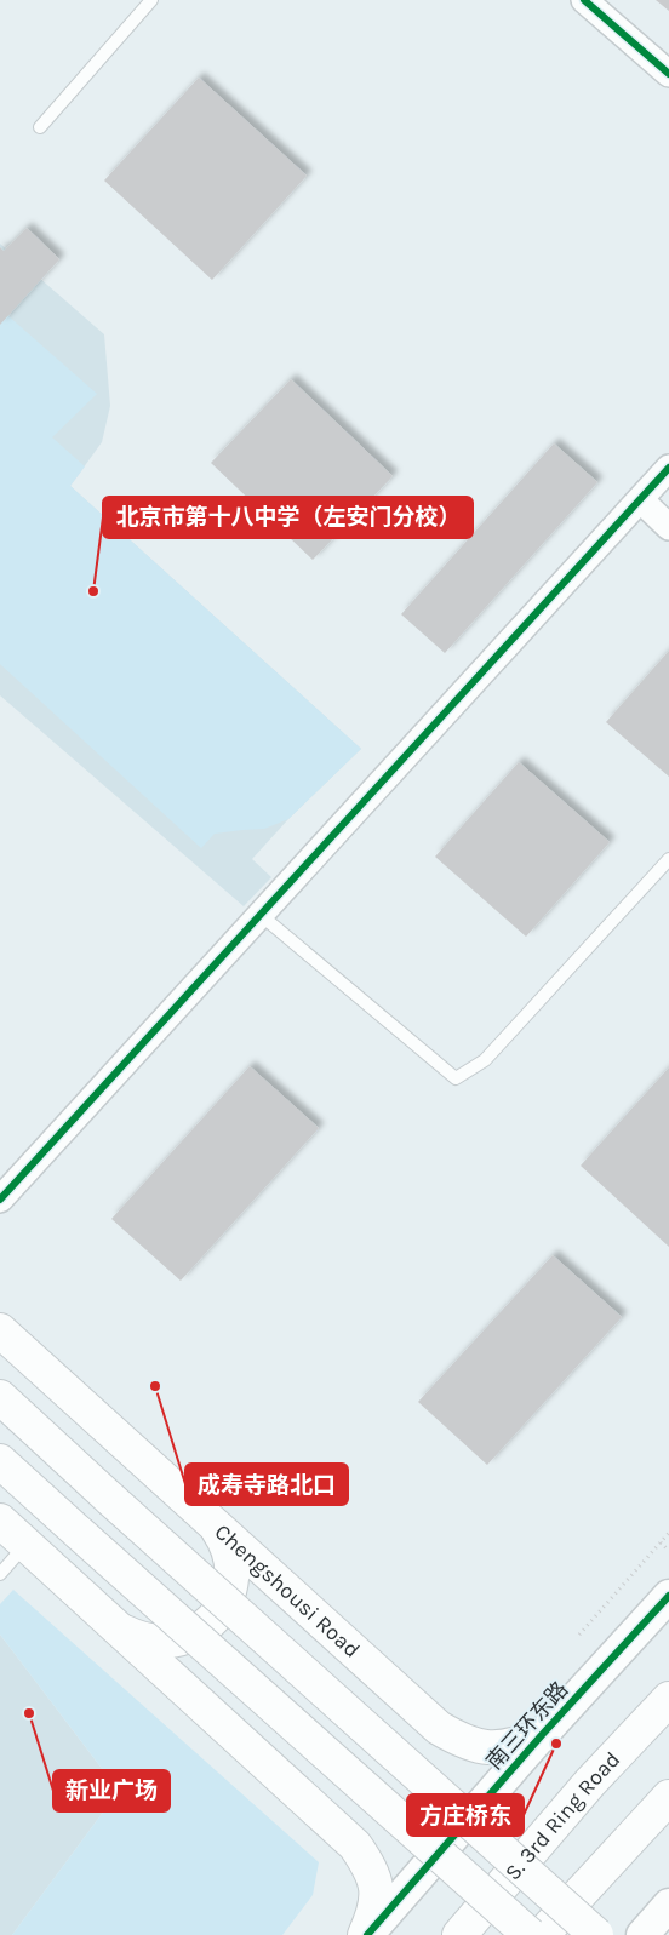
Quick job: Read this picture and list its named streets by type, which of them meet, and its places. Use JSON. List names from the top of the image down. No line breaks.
{"streets":{"main road":["Chengshousi Road","S. 3rd Ring Road"],"street":["南三环东路"]},"crossings":[["Chengshousi Road","南三环东路"]],"places":["北京市第十八中学（左安门分校）","成寿寺路北口","新业广场","方庄桥东"]}
